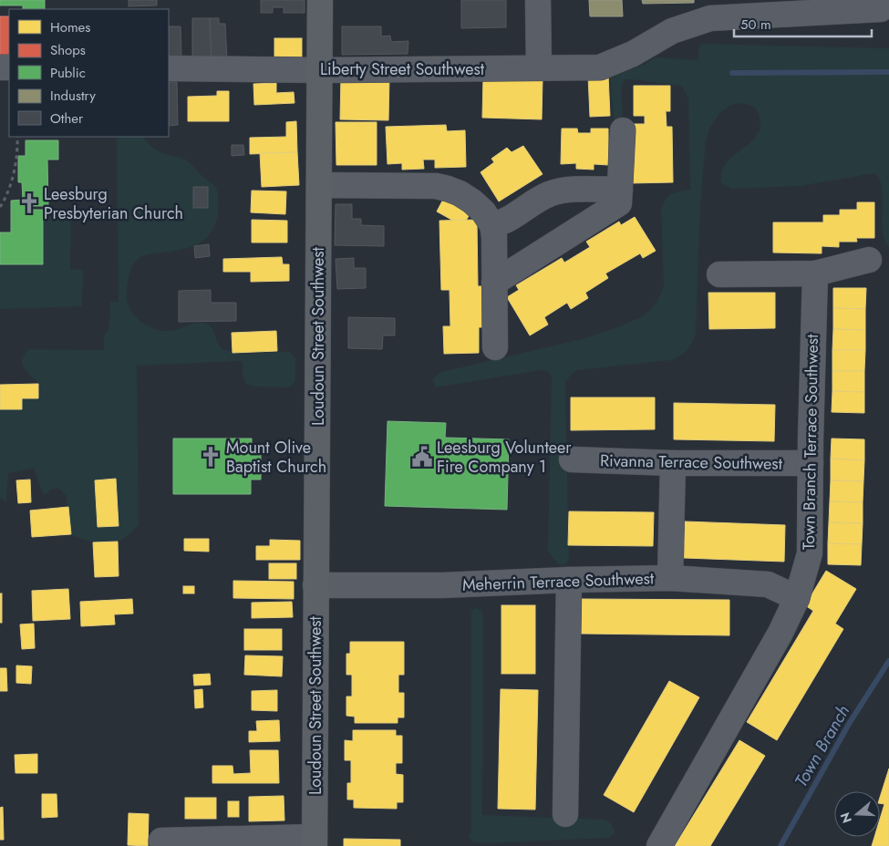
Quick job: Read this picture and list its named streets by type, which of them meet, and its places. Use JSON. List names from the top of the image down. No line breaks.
{"streets":{"main road":["Loudoun Street Southwest"],"street":["Liberty Street Southwest","Town Branch Terrace Southwest","Rivanna Terrace Southwest","Meherrin Terrace Southwest"]},"crossings":[["Liberty Street Southwest","Loudoun Street Southwest"],["Loudoun Street Southwest","Meherrin Terrace Southwest"],["Town Branch Terrace Southwest","Rivanna Terrace Southwest"],["Town Branch Terrace Southwest","Meherrin Terrace Southwest"]],"water":["Town Branch"],"places":{"church":["Leesburg Presbyterian Church","Mount Olive Baptist Church"],"public building":["Leesburg Volunteer Fire Company 1"]},"legend":["Homes","Shops","Public","Industry","Other"],"scale_bar":"50 m","north":"left"}
